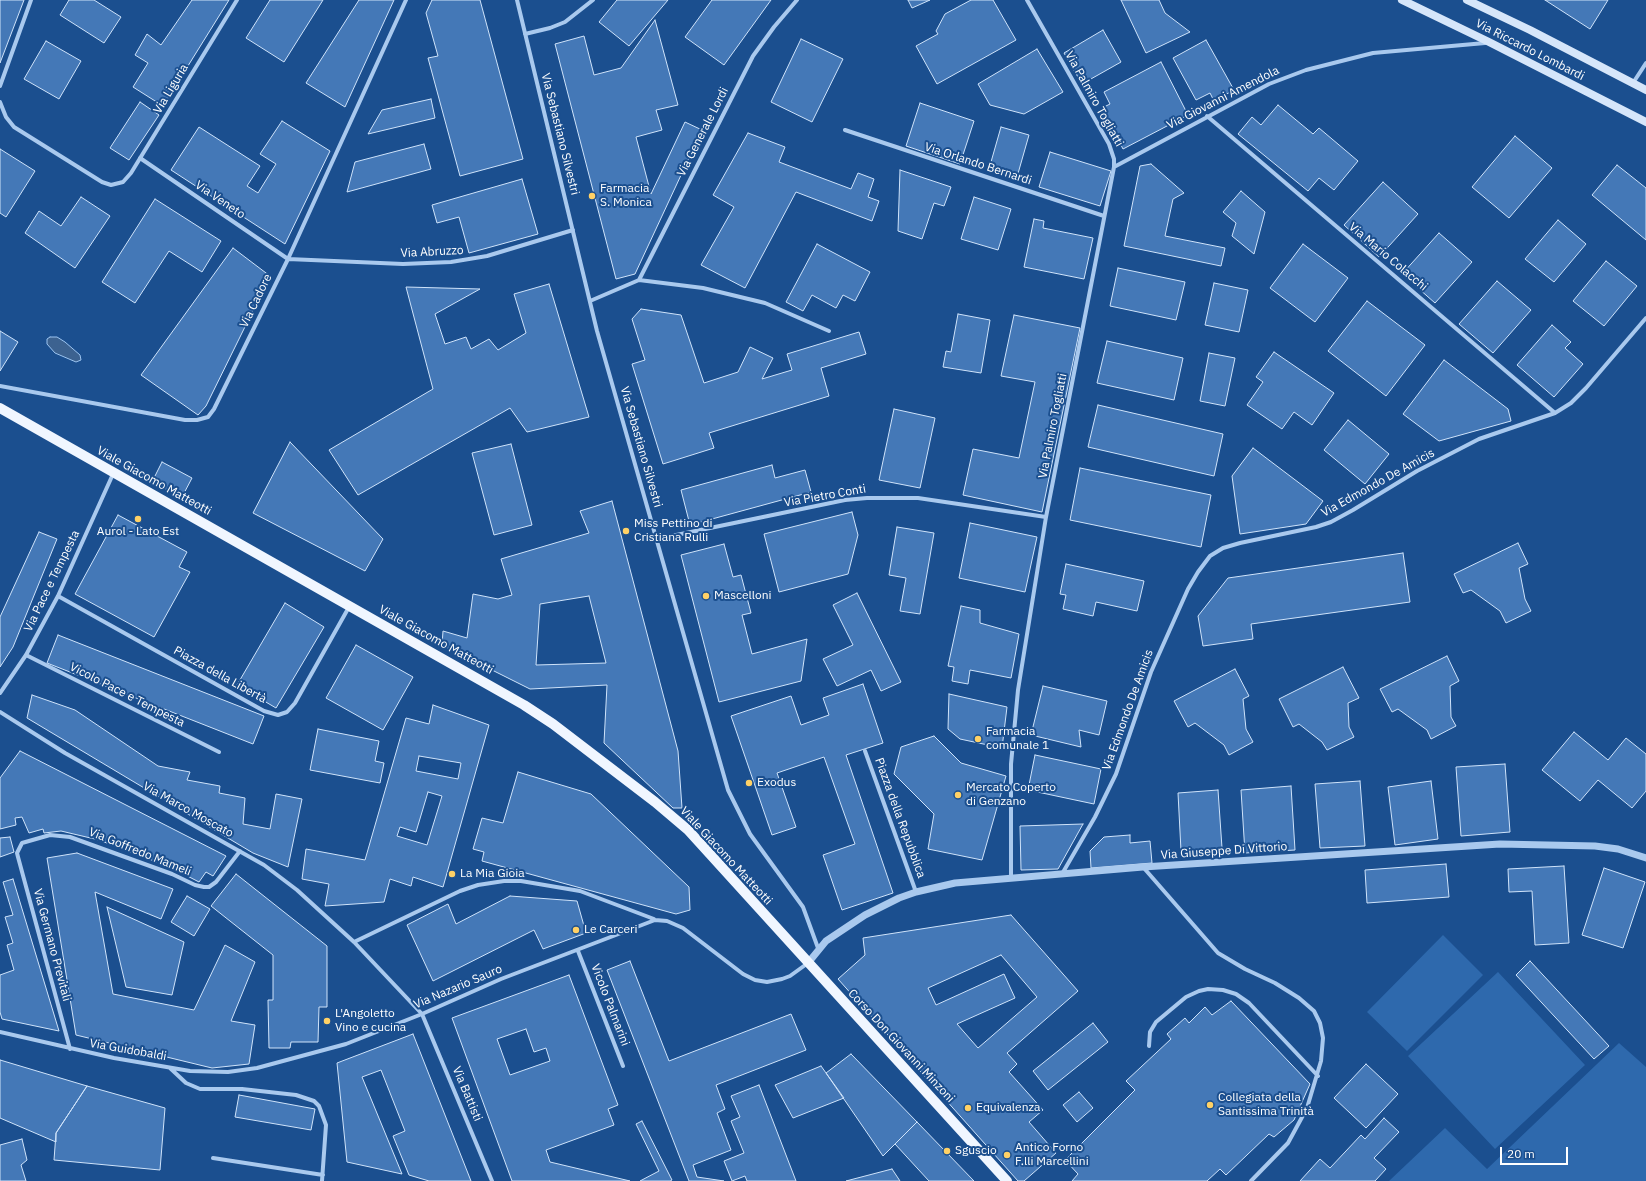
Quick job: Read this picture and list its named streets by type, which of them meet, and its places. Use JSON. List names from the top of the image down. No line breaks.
{"streets":{"main road":["Via Riccardo Lombardi","Viale Giacomo Matteotti","Corso Don Giovanni Minzoni"],"street":["Via Liguria","Via Giovanni Amendola","Via Palmiro Togliatti","Via Generale Lordi","Via Sebastiano Silvestri","Via Orlando Bernardi","Via Veneto","Via Abruzzo","Via Mario Colacchi","Via Cadore","Via Edmondo De Amicis","Via Pietro Conti","Via Pace e Tempesta","Piazza della Libertà","Vicolo Pace e Tempesta","Via Marco Moscato","Piazza della Repubblica","Via Giuseppe Di Vittorio","Via Goffredo Mameli","Via Germano Previtali","Via Nazario Sauro","Vicolo Palmarini","Via Guidobaldi","Via Battisti"]},"crossings":[["Via Riccardo Lombardi","Via Giovanni Amendola"],["Via Liguria","Via Veneto"],["Via Giovanni Amendola","Via Palmiro Togliatti"],["Via Giovanni Amendola","Via Mario Colacchi"],["Via Palmiro Togliatti","Via Orlando Bernardi"],["Via Palmiro Togliatti","Via Pietro Conti"],["Via Palmiro Togliatti","Via Giuseppe Di Vittorio"],["Via Sebastiano Silvestri","Via Abruzzo"],["Via Sebastiano Silvestri","Via Pietro Conti"],["Via Sebastiano Silvestri","Via Giuseppe Di Vittorio"],["Via Veneto","Via Abruzzo"],["Via Veneto","Via Cadore"],["Via Abruzzo","Via Cadore"],["Via Mario Colacchi","Via Edmondo De Amicis"],["Viale Giacomo Matteotti","Via Pace e Tempesta"],["Viale Giacomo Matteotti","Piazza della Libertà"],["Viale Giacomo Matteotti","Via Giuseppe Di Vittorio"],["Viale Giacomo Matteotti","Corso Don Giovanni Minzoni"],["Via Edmondo De Amicis","Via Giuseppe Di Vittorio"],["Via Pace e Tempesta","Piazza della Libertà"],["Via Pace e Tempesta","Vicolo Pace e Tempesta"],["Via Marco Moscato","Via Goffredo Mameli"],["Via Marco Moscato","Via Nazario Sauro"],["Via Marco Moscato","Via Battisti"],["Piazza della Repubblica","Via Giuseppe Di Vittorio"],["Via Giuseppe Di Vittorio","Corso Don Giovanni Minzoni"],["Via Goffredo Mameli","Via Germano Previtali"],["Via Germano Previtali","Via Guidobaldi"],["Via Nazario Sauro","Vicolo Palmarini"],["Via Nazario Sauro","Via Guidobaldi"],["Via Nazario Sauro","Via Battisti"]],"places":["Farmacia S. Monica","Aurol - Lato Est","Miss Pettino di Cristiana Rulli","Mascelloni","Farmacia comunale 1","Exodus","Mercato Coperto di Genzano","La Mia Gioia","Le Carceri","L'Angoletto Vino e cucina","Collegiata della Santissima Trinità","Equivalenza","Sguscio","Antico Forno F.lli Marcellini"],"scale_bar":"20 m"}
